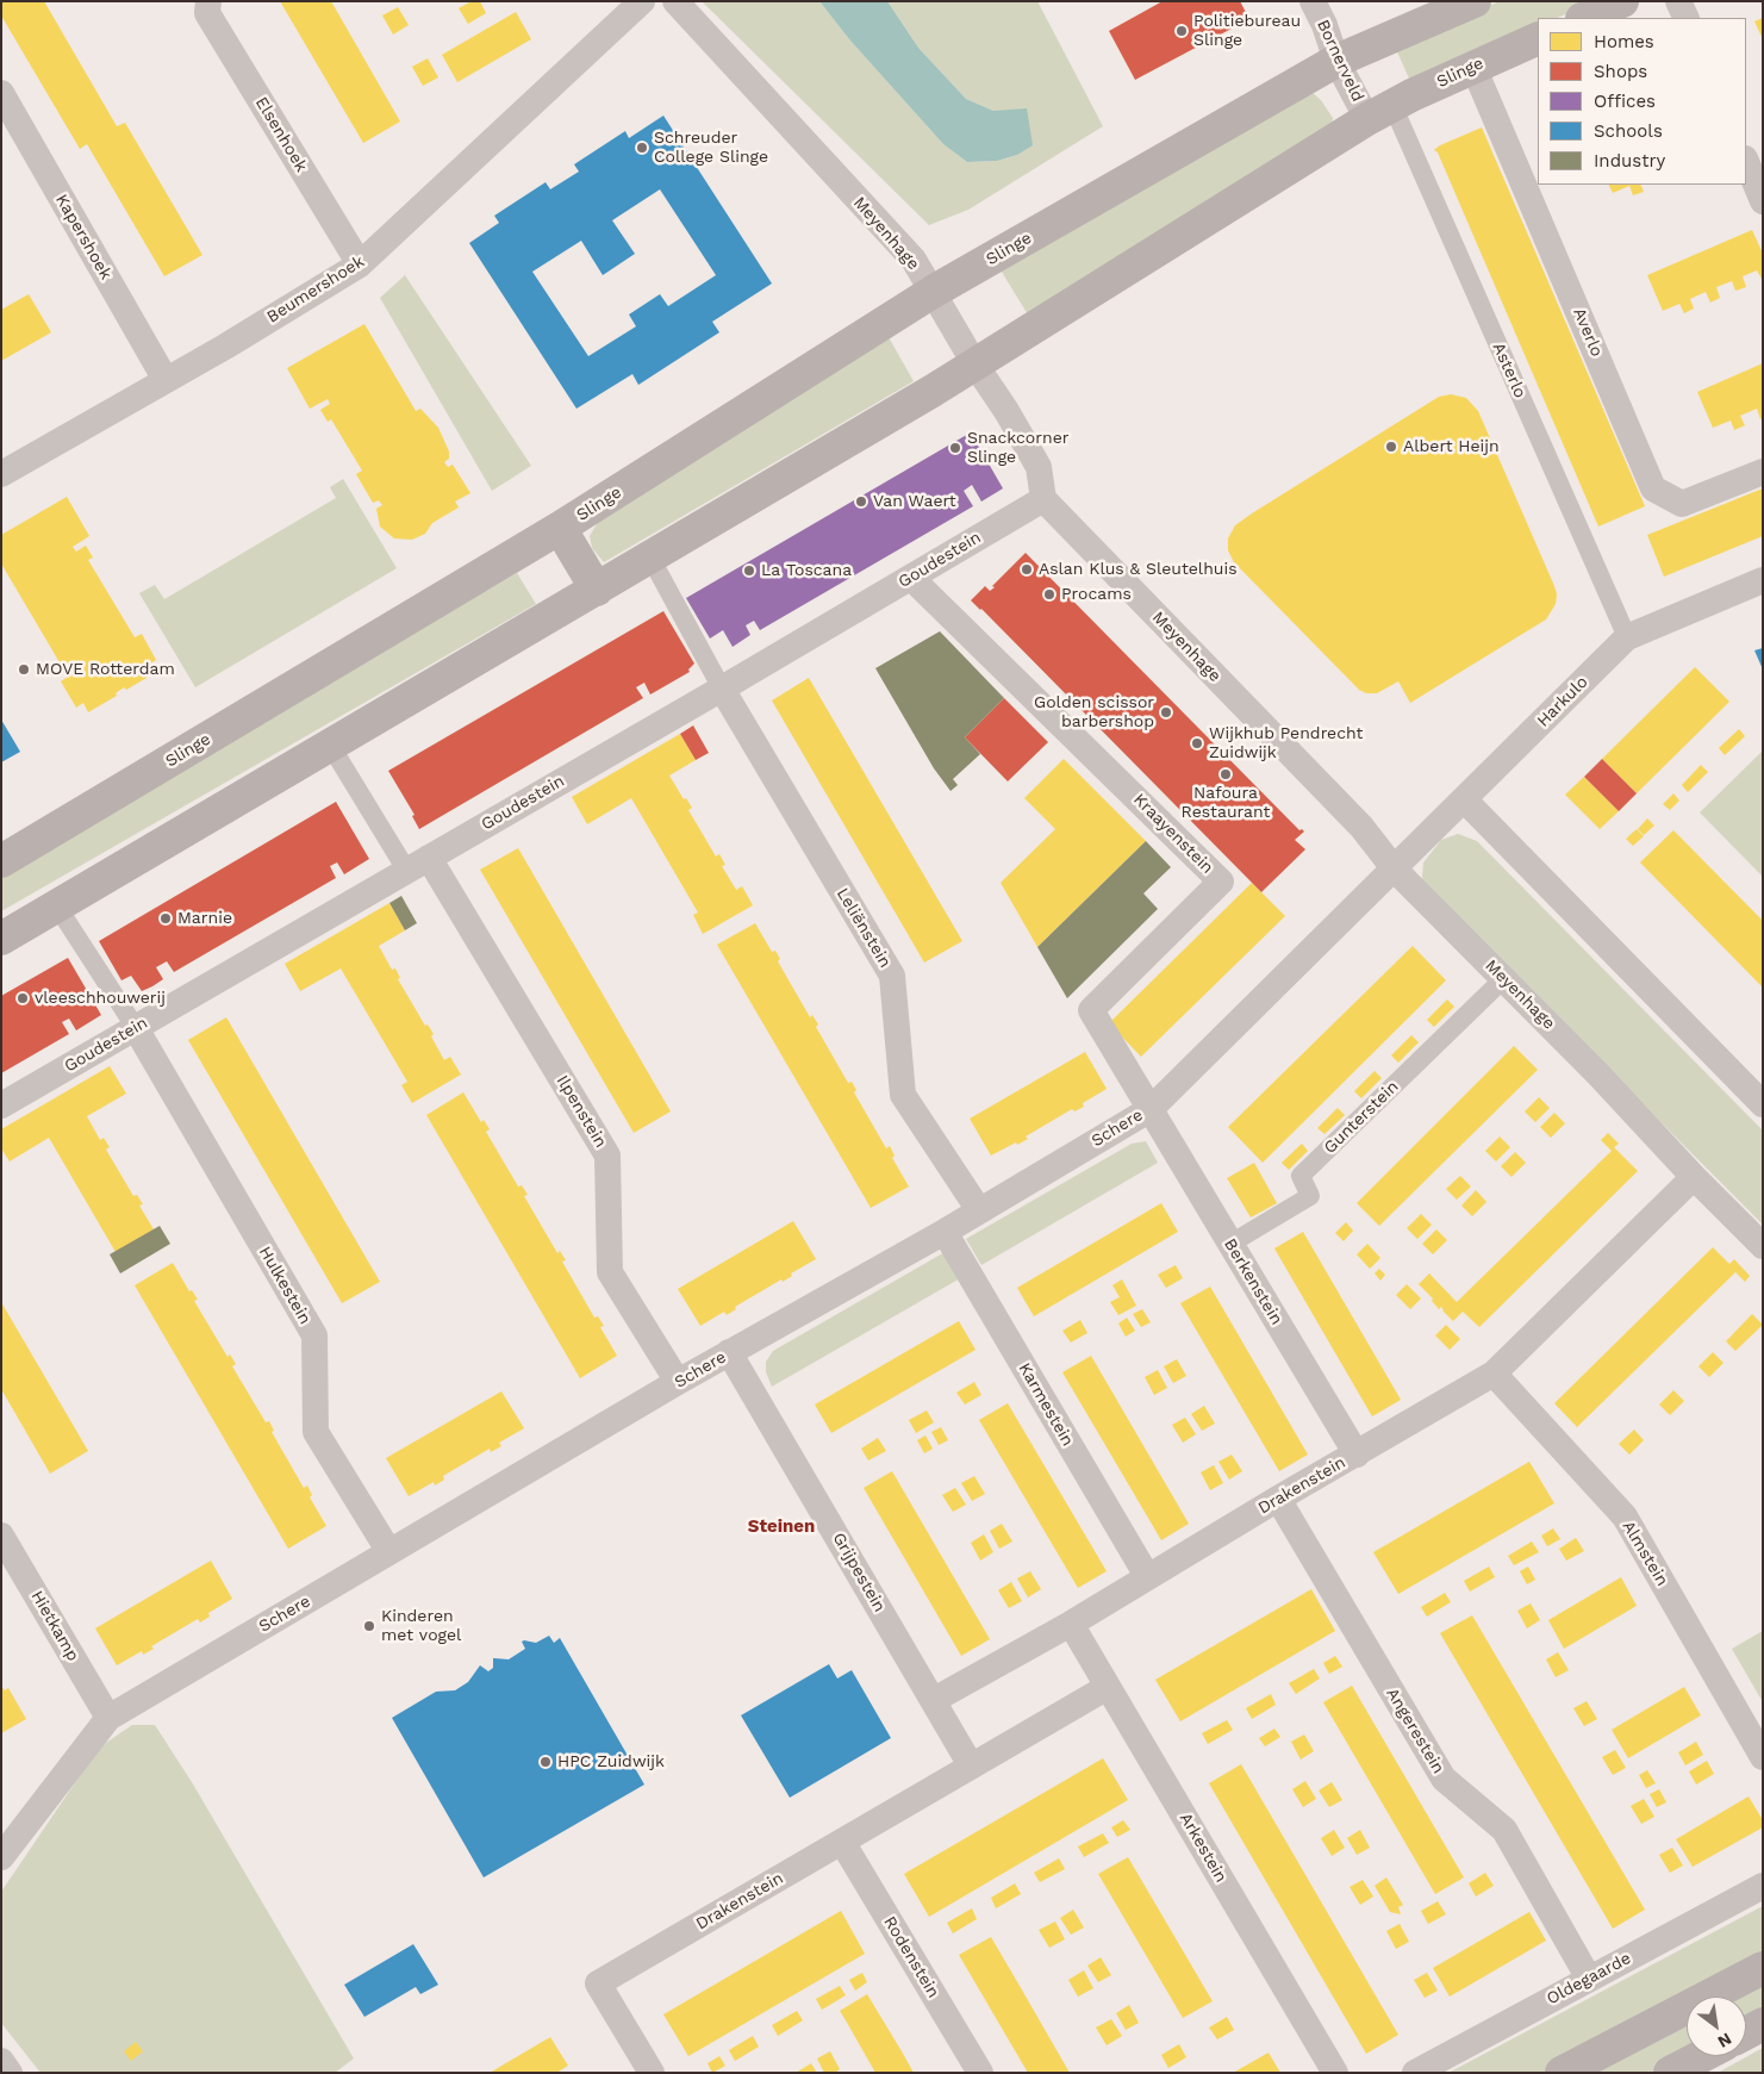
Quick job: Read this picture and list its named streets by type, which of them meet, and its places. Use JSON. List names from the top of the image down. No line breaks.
{"streets":{"main road":["Slinge"],"street":["Bornerveld","Elsenhoek","Meyenhage","Kapershoek","Beumershoek","Averlo","Asterlo","Goudestein","Harkulo","Kraayenstein","Leliënstein","Ilpenstein","Gunterstein","Schere","Berkenstein","Hulkestein","Karmestein","Drakenstein","Almstein","Grijpestein","Hietkamp","Angerestein","Arkestein","Rodenstein","Oldegaarde"]},"crossings":[["Bornerveld","Slinge"],["Bornerveld","Asterlo"],["Slinge","Meyenhage"],["Slinge","Averlo"],["Slinge","Asterlo"],["Elsenhoek","Beumershoek"],["Meyenhage","Goudestein"],["Meyenhage","Harkulo"],["Meyenhage","Gunterstein"],["Meyenhage","Schere"],["Meyenhage","Drakenstein"],["Kapershoek","Beumershoek"],["Asterlo","Harkulo"],["Goudestein","Kraayenstein"],["Goudestein","Leliënstein"],["Goudestein","Ilpenstein"],["Goudestein","Hulkestein"],["Harkulo","Schere"],["Kraayenstein","Schere"],["Kraayenstein","Berkenstein"],["Leliënstein","Schere"],["Ilpenstein","Schere"],["Gunterstein","Berkenstein"],["Schere","Berkenstein"],["Schere","Hulkestein"],["Schere","Karmestein"],["Schere","Grijpestein"],["Schere","Hietkamp"],["Berkenstein","Drakenstein"],["Karmestein","Drakenstein"],["Drakenstein","Almstein"],["Drakenstein","Grijpestein"],["Drakenstein","Angerestein"],["Drakenstein","Arkestein"],["Drakenstein","Rodenstein"],["Angerestein","Oldegaarde"]],"districts":["Steinen"],"places":["Politiebureau Slinge","Schreuder College Slinge","Albert Heijn","Snackcorner Slinge","Van Waert","Aslan Klus & Sleutelhuis","La Toscana","Procams","MOVE Rotterdam","Golden scissor barbershop","Wijkhub Pendrecht Zuidwijk","Nafoura Restaurant","Marnie","vleeschhouwerij","Kinderen met vogel","HPC Zuidwijk"],"legend":["Homes","Shops","Offices","Schools","Industry"],"north":"bottom right"}
